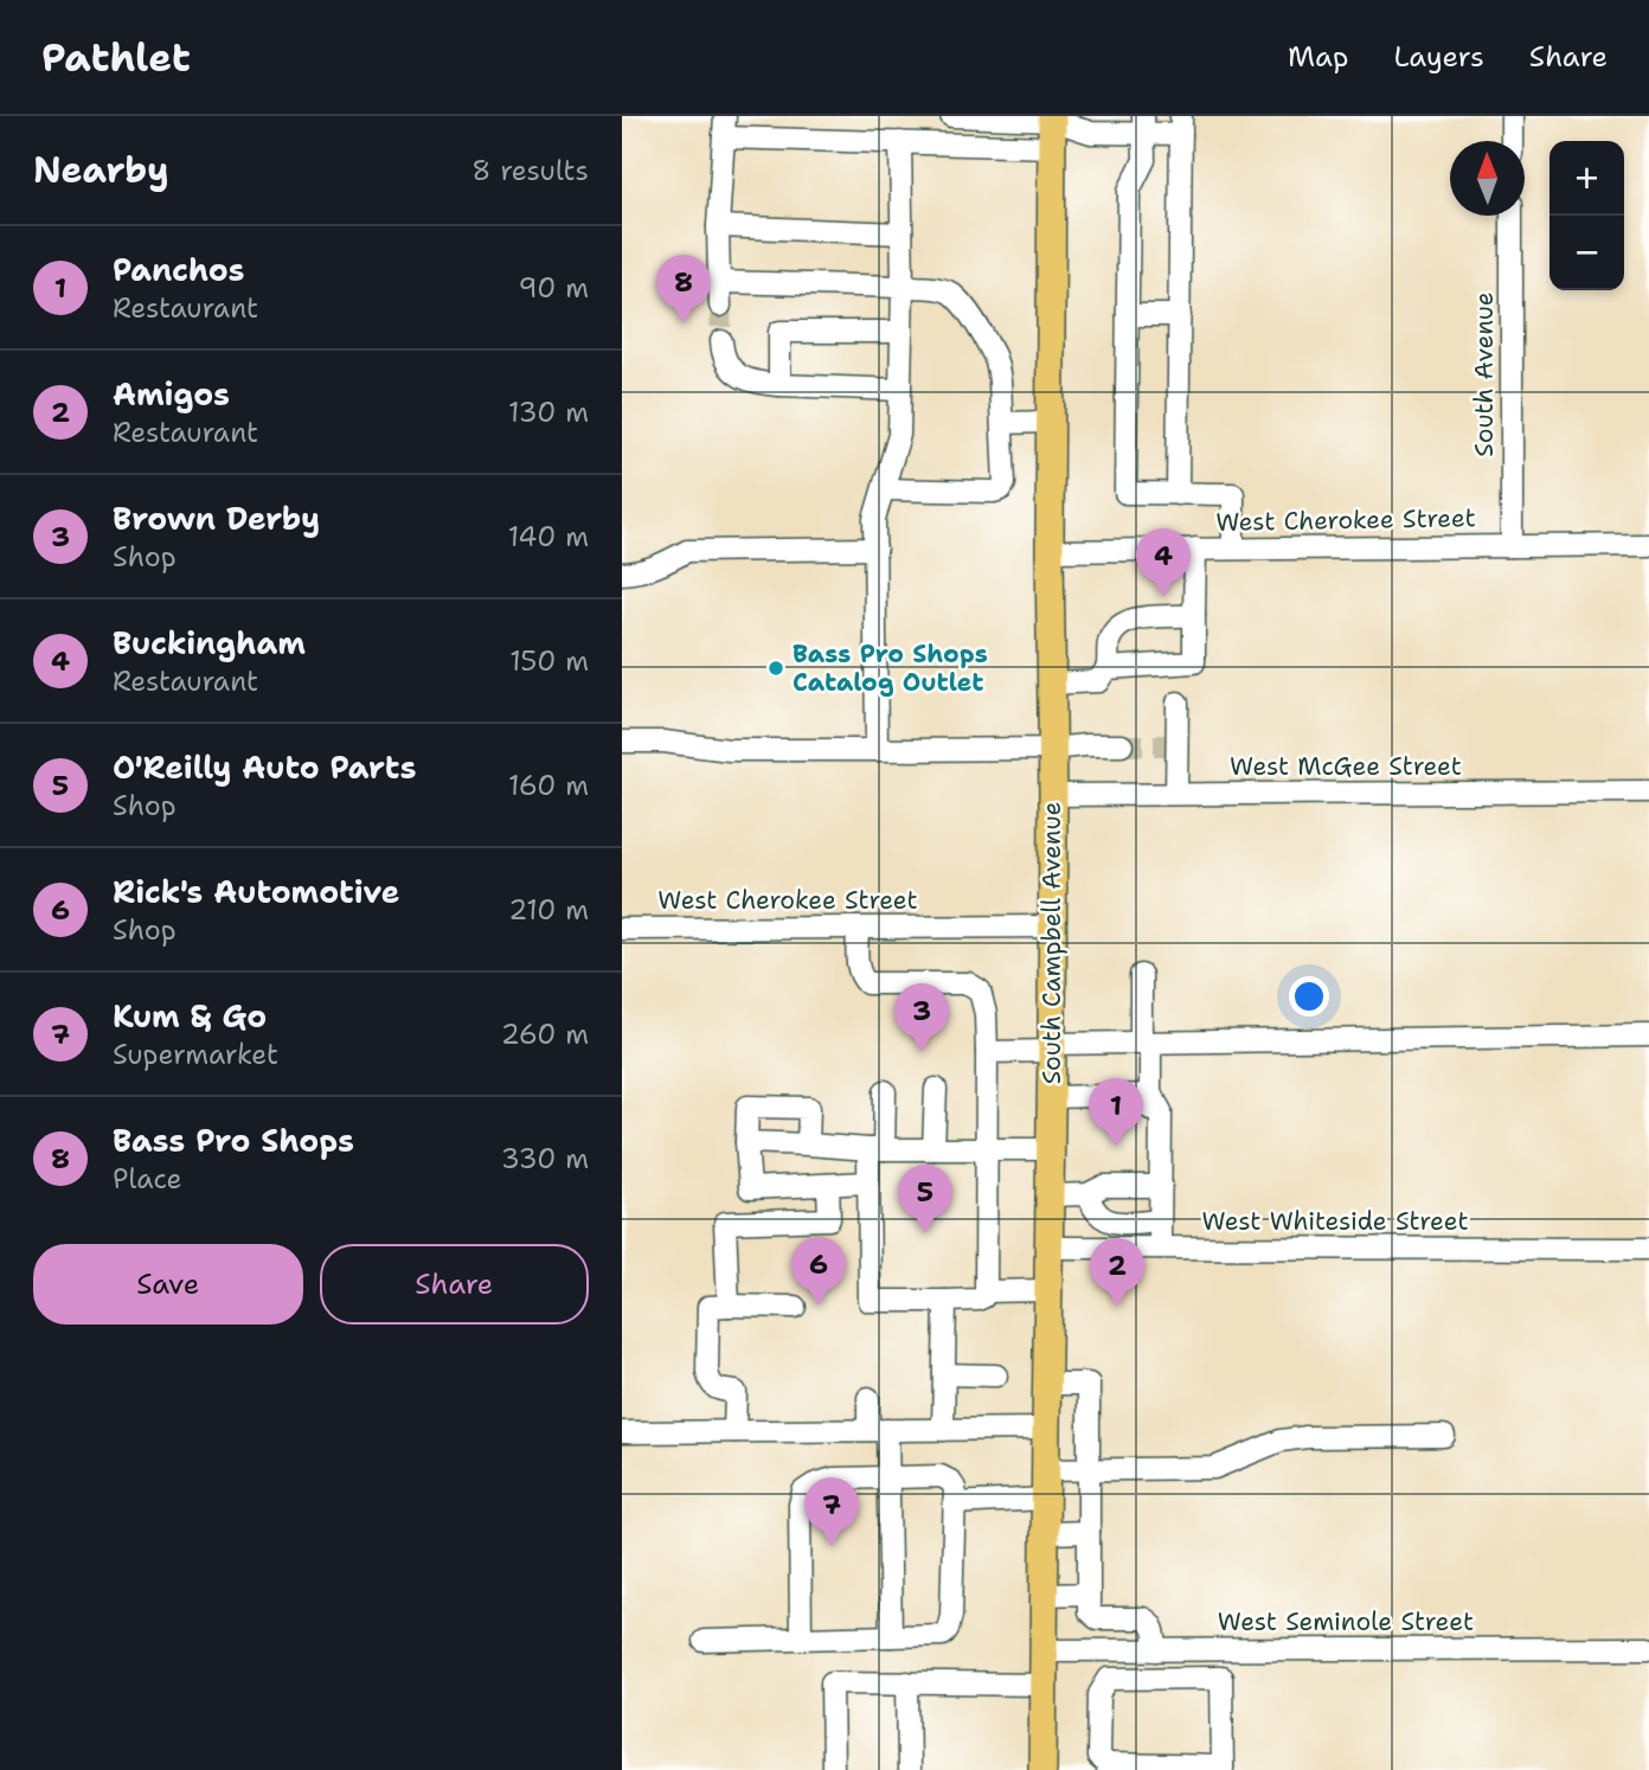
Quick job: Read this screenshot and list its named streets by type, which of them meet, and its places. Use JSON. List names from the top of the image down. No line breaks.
{"streets":{"main road":["South Campbell Avenue"],"street":["South Avenue","West Cherokee Street","West McGee Street","West Whiteside Street","West Seminole Street"]},"crossings":[["South Avenue","West Cherokee Street"],["West Cherokee Street","South Campbell Avenue"],["West McGee Street","South Campbell Avenue"],["South Campbell Avenue","West Whiteside Street"],["South Campbell Avenue","West Seminole Street"]],"places":["Bass Pro Shops Catalog Outlet"],"north":"top","page":{"header":"Pathlet","nav":["Map","Layers","Share"],"heading":["Nearby","8 results"],"map_buttons":["+","−"],"list":[{"mark":"1","name":"Panchos","note":"Restaurant","value":"90 m"},{"mark":"2","name":"Amigos","note":"Restaurant","value":"130 m"},{"mark":"3","name":"Brown Derby","note":"Shop","value":"140 m"},{"mark":"4","name":"Buckingham","note":"Restaurant","value":"150 m"},{"mark":"5","name":"O'Reilly Auto Parts","note":"Shop","value":"160 m"},{"mark":"6","name":"Rick's Automotive","note":"Shop","value":"210 m"},{"mark":"7","name":"Kum & Go","note":"Supermarket","value":"260 m"},{"mark":"8","name":"Bass Pro Shops","note":"Place","value":"330 m"}],"pins":["8","4","3","1","5","6","2","7"],"buttons":["Save","Share"]}}
